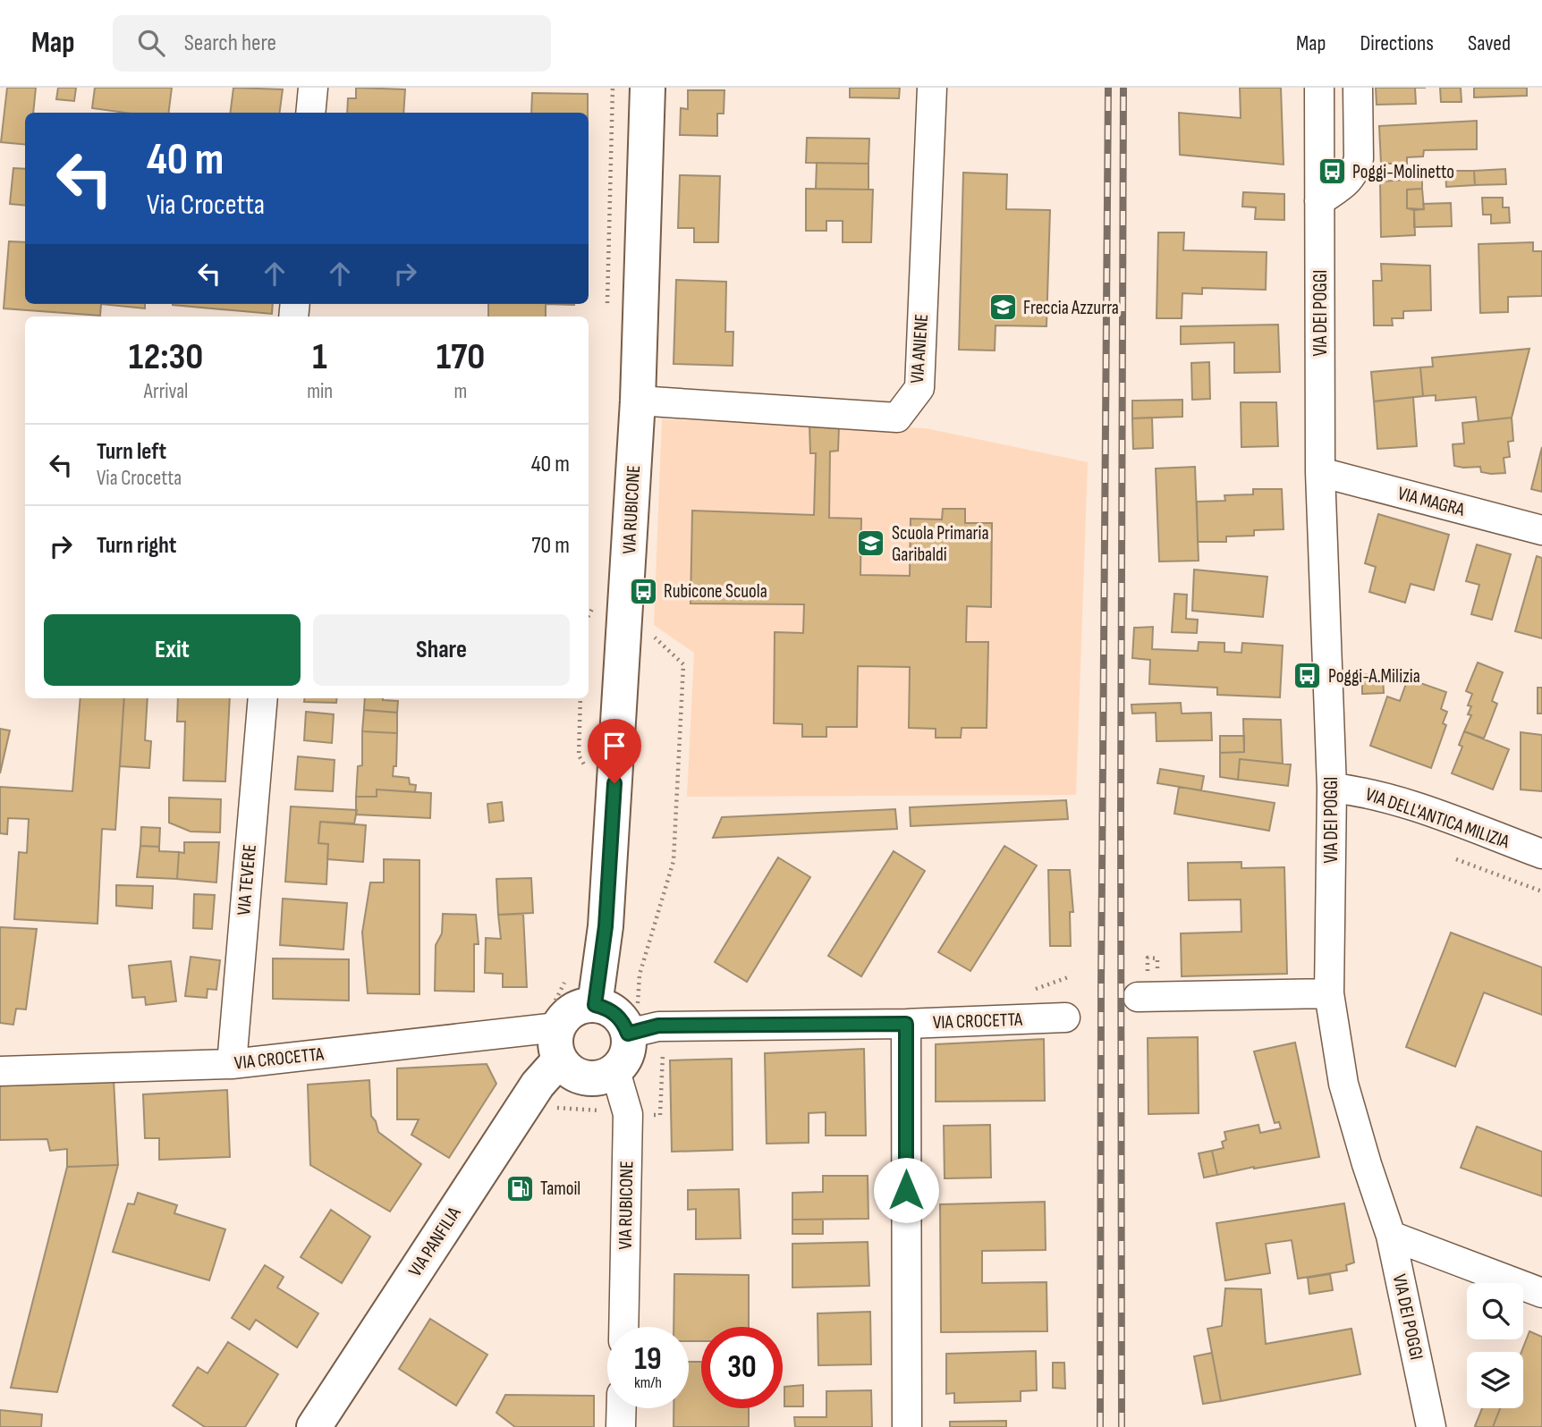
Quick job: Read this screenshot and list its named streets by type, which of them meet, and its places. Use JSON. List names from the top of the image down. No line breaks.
{"streets":{"street":["VIA DEI POGGI","VIA ANIENE","VIA MAGRA","VIA RUBICONE","VIA DELL'ANTICA MILIZIA","VIA TEVERE","VIA CROCETTA","VIA PANFILIA"]},"crossings":[["VIA DEI POGGI","VIA MAGRA"],["VIA DEI POGGI","VIA DELL'ANTICA MILIZIA"],["VIA ANIENE","VIA RUBICONE"],["VIA RUBICONE","VIA CROCETTA"],["VIA RUBICONE","VIA PANFILIA"],["VIA TEVERE","VIA CROCETTA"],["VIA CROCETTA","VIA PANFILIA"]],"places":{"bus stop":["Poggi-Molinetto","Rubicone Scuola","Poggi-A.Milizia"],"school or university":["Freccia Azzurra","Scuola Primaria Garibaldi"],"fuel station":["Tamoil"]},"page":{"header":"Map","search":"Search here","nav":["Map","Directions","Saved"],"turn":["40 m","Via Crocetta"],"eta":["12:30","Arrival","1","min","170","m"],"list":[{"name":"Turn left","note":"Via Crocetta","value":"40 m"},{"name":"Turn right","value":"70 m"}],"buttons":["Exit","Share"],"speed":"19 km/h","limit":"30"}}
